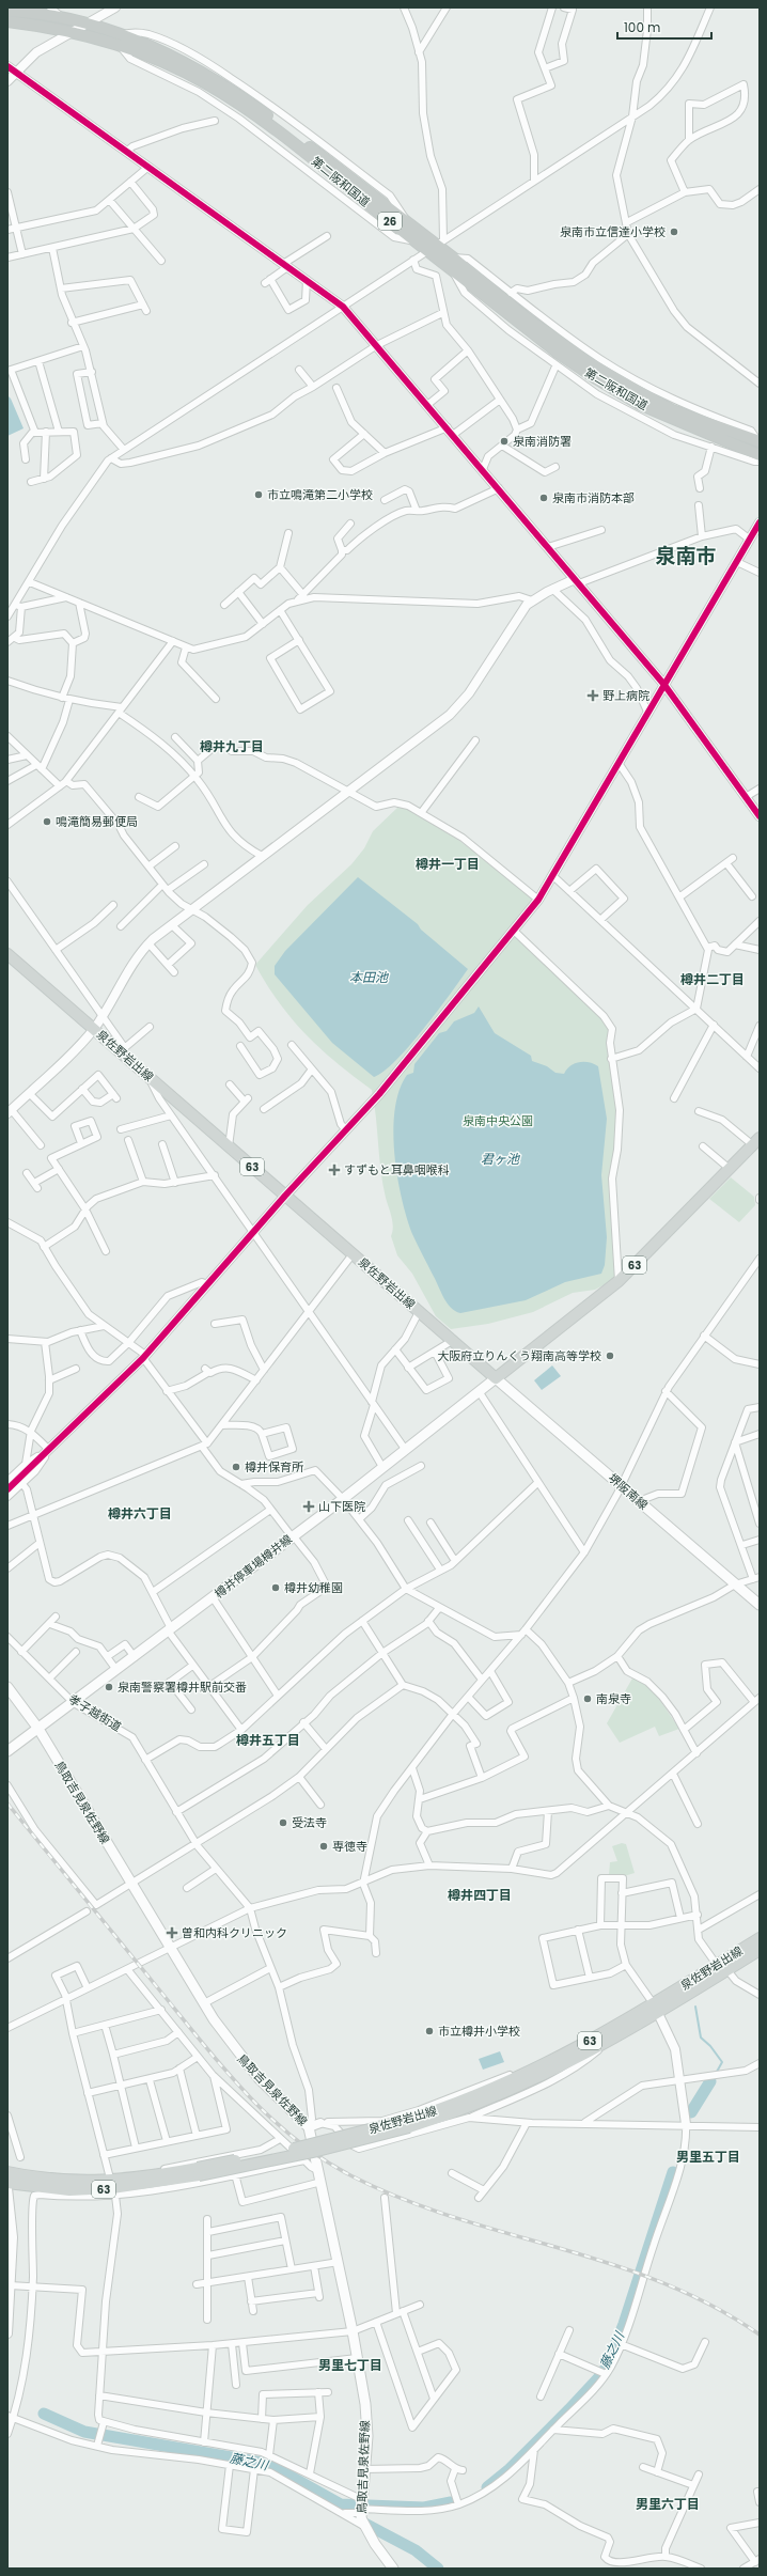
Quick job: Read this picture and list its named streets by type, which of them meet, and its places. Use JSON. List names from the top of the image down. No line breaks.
{"streets":{"highway":["第二阪和国道","26"],"main road":["泉佐野岩出線","63","堺阪南線","樽井停車場樽井線","鳥取吉見泉佐野線"],"street":["孝子越街道"]},"crossings":[["泉佐野岩出線","63"],["泉佐野岩出線","堺阪南線"],["泉佐野岩出線","樽井停車場樽井線"],["63","堺阪南線"],["63","樽井停車場樽井線"],["堺阪南線","樽井停車場樽井線"],["樽井停車場樽井線","孝子越街道"],["樽井停車場樽井線","鳥取吉見泉佐野線"]],"districts":["泉南市","樽井九丁目","樽井一丁目","樽井二丁目","樽井六丁目","樽井五丁目","樽井四丁目","男里五丁目","男里七丁目","男里六丁目"],"water":["本田池","君ヶ池","藤之川"],"parks":["泉南中央公園"],"places":{"other":["泉南市立信達小学校","泉南消防署","市立鳴滝第二小学校","泉南市消防本部","鳴滝簡易郵便局","大阪府立りんくう翔南高等学校","樽井保育所","樽井幼稚園","泉南警察署樽井駅前交番","南泉寺","受法寺","専徳寺","市立樽井小学校"],"health":["野上病院","すずもと耳鼻咽喉科","山下医院","曽和内科クリニック"]},"scale_bar":"100 m"}
